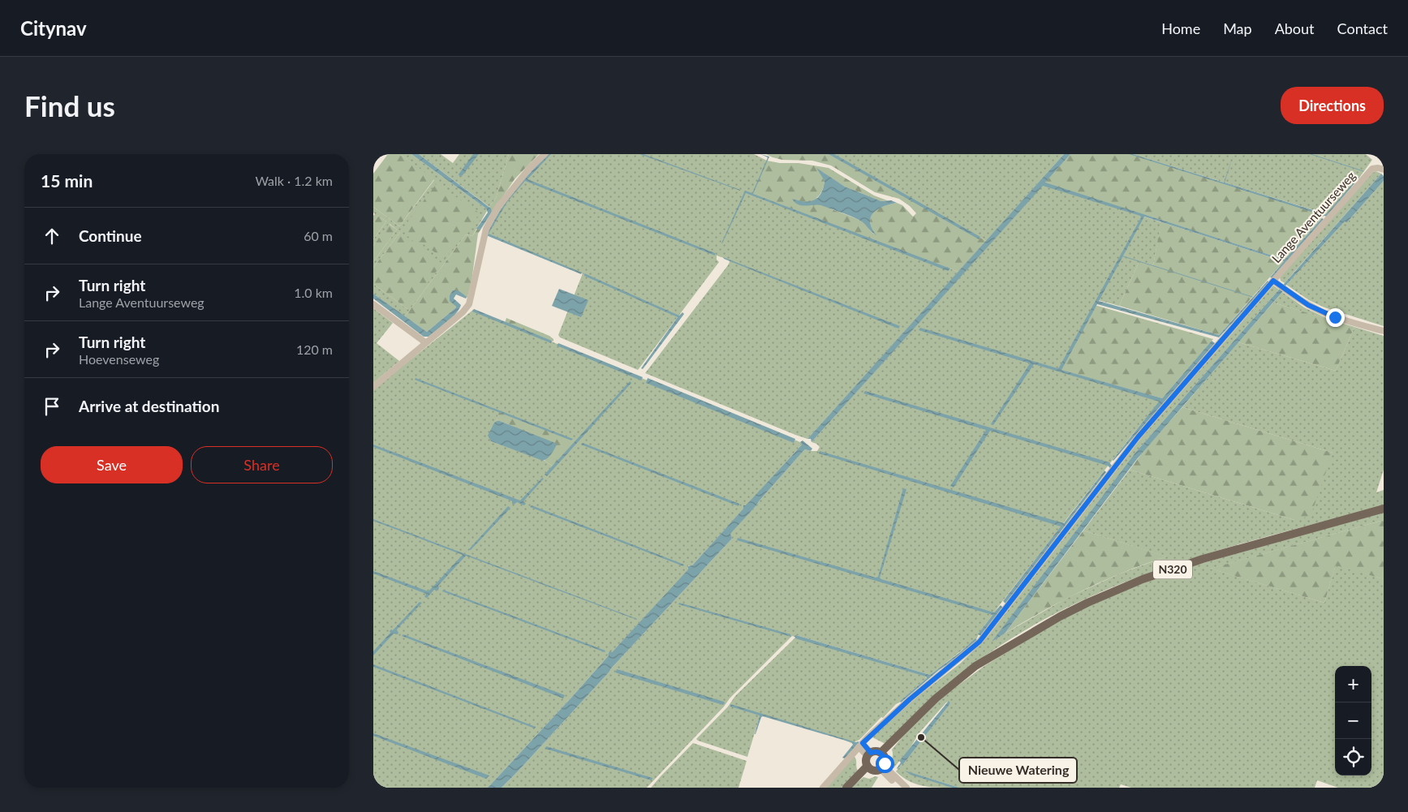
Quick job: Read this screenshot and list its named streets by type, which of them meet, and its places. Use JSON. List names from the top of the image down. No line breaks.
{"streets":{"main road":["N320"],"street":["Lange Aventuurseweg"]},"places":["Nieuwe Watering"],"page":{"header":"Citynav","nav":["Home","Map","About","Contact"],"buttons":["Directions",["Save","Share"]],"title":"Find us","heading":["15 min","Walk · 1.2 km"],"list":[["Continue","60 m"],["Turn right","Lange Aventuurseweg","1.0 km"],["Turn right","Hoevenseweg","120 m"],"Arrive at destination"],"map_buttons":["+","−"]}}
